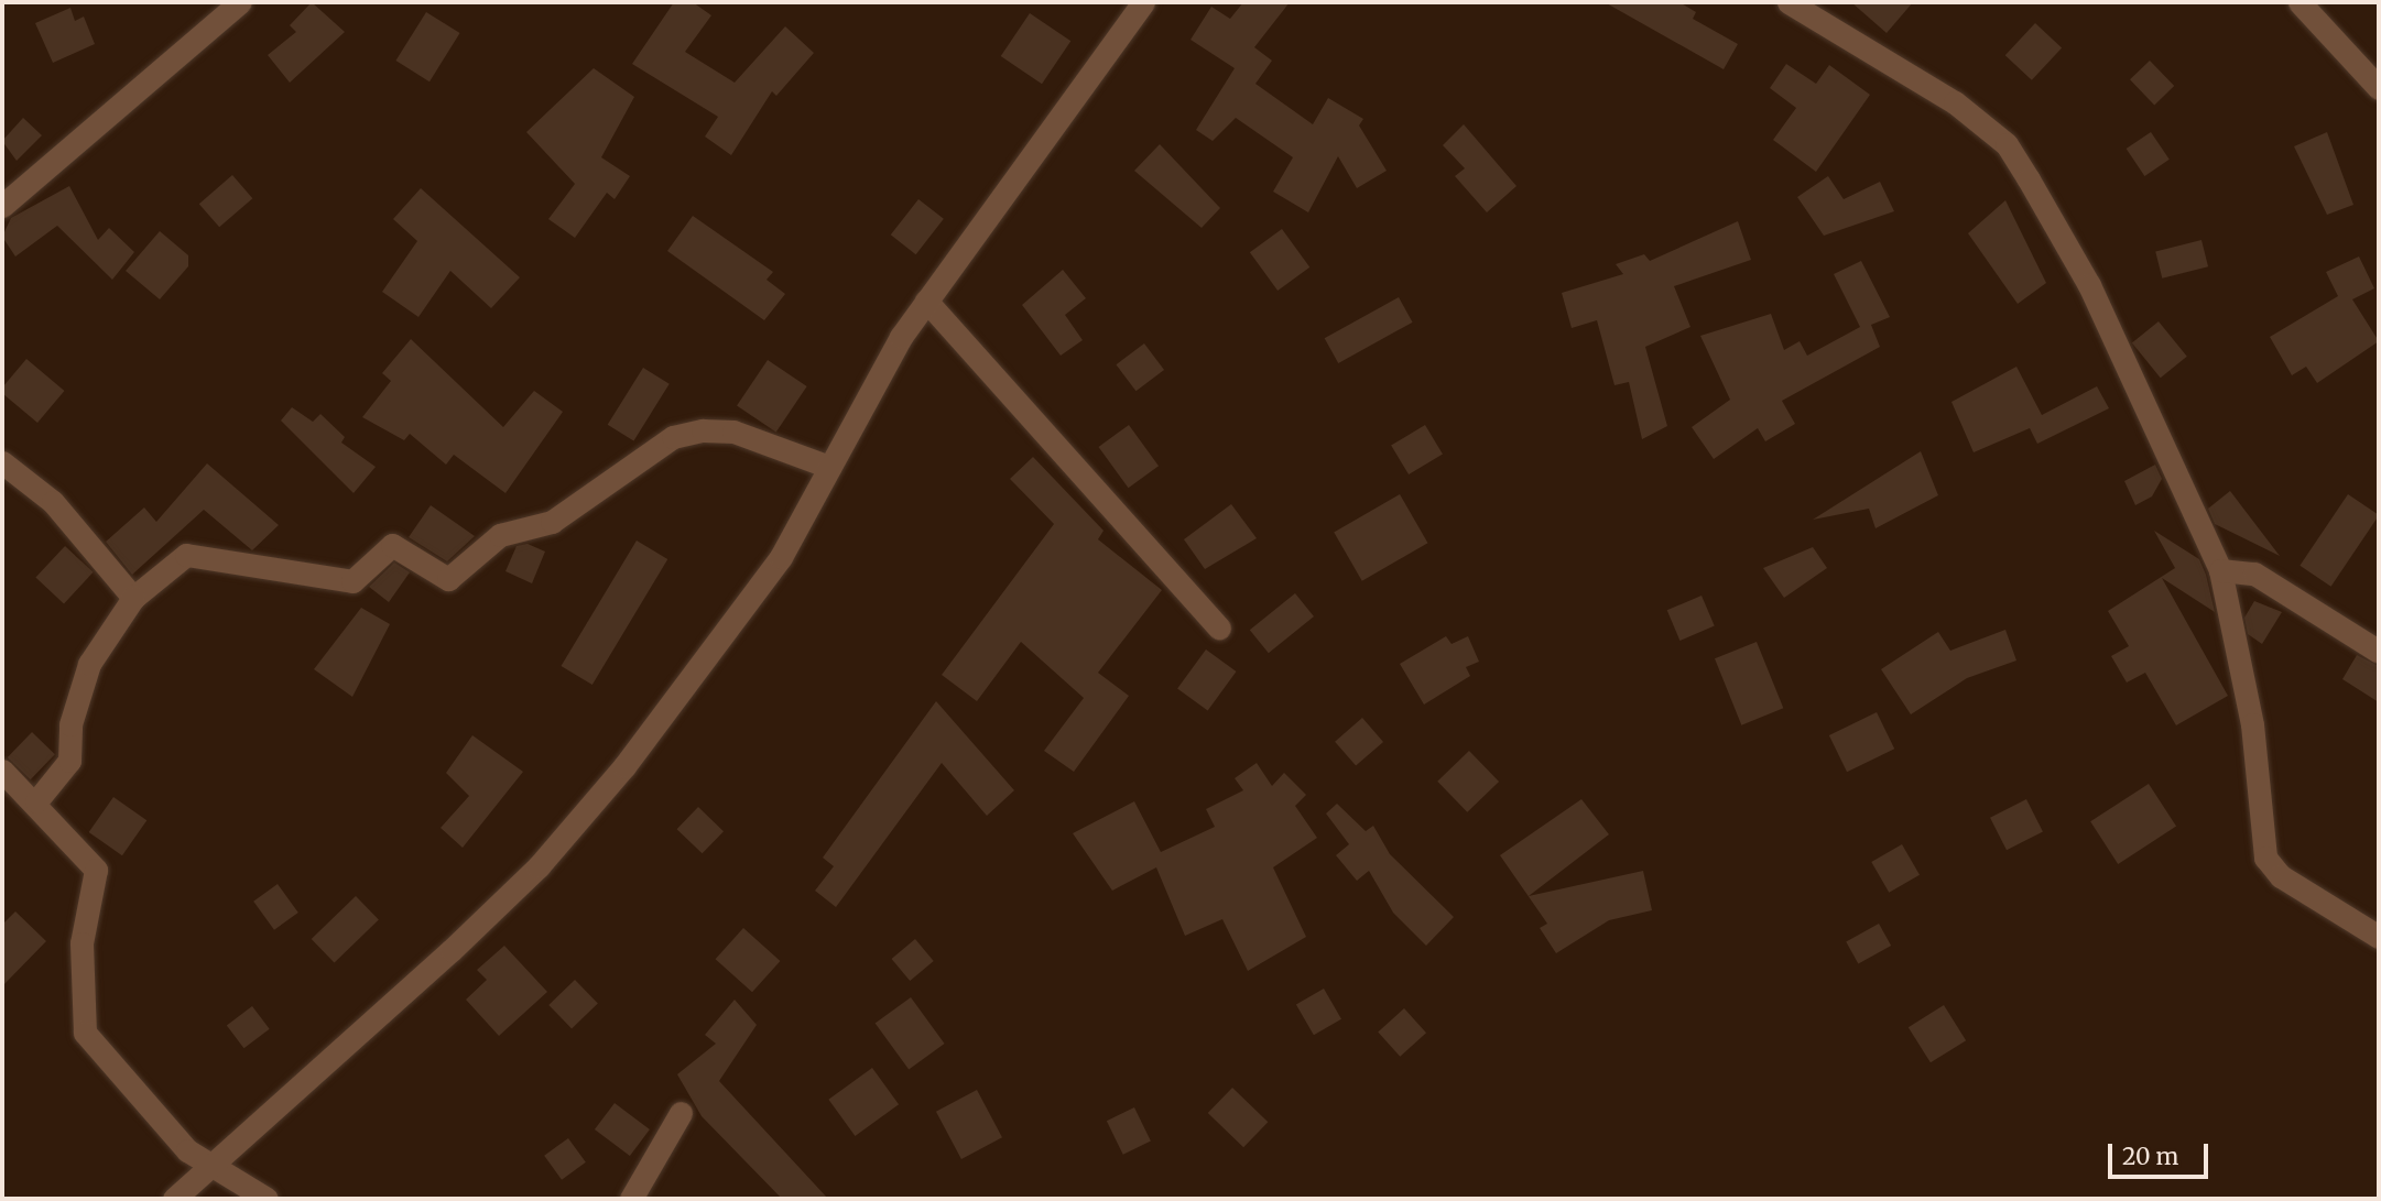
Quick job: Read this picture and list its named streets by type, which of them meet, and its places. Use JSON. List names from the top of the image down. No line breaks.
{"scale_bar":"20 m"}
